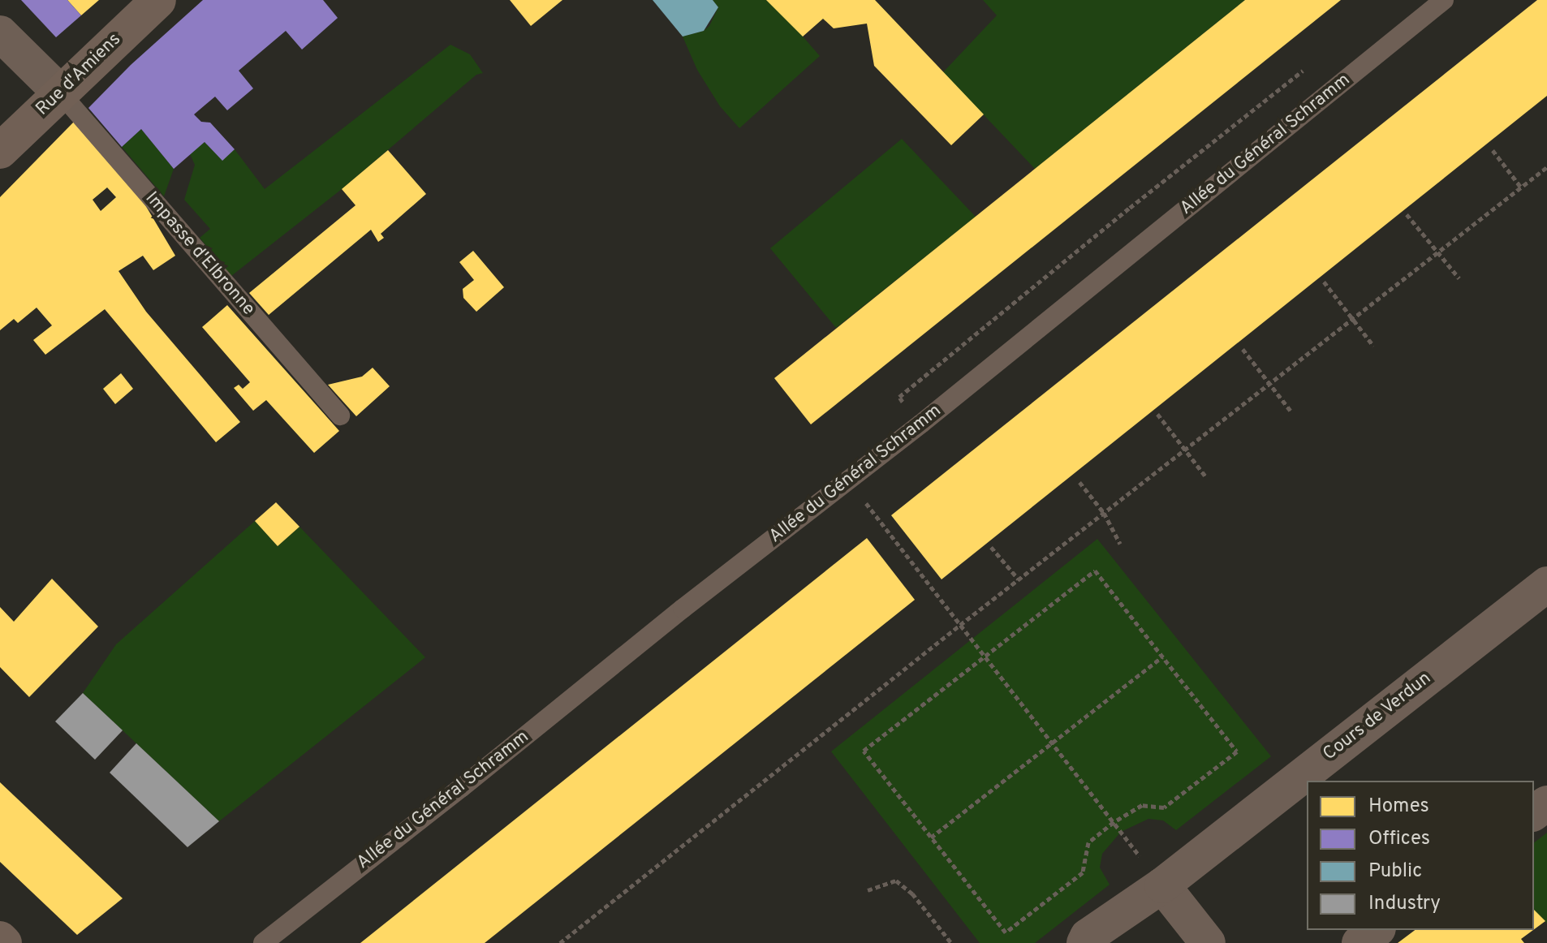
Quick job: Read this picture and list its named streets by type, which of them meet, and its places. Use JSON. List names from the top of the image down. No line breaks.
{"streets":{"street":["Rue d'Amiens","Cours de Verdun"],"lane":["Allée du Général Schramm","Impasse d'Elbronne"]},"crossings":[["Rue d'Amiens","Impasse d'Elbronne"]],"legend":["Homes","Offices","Public","Industry"]}
